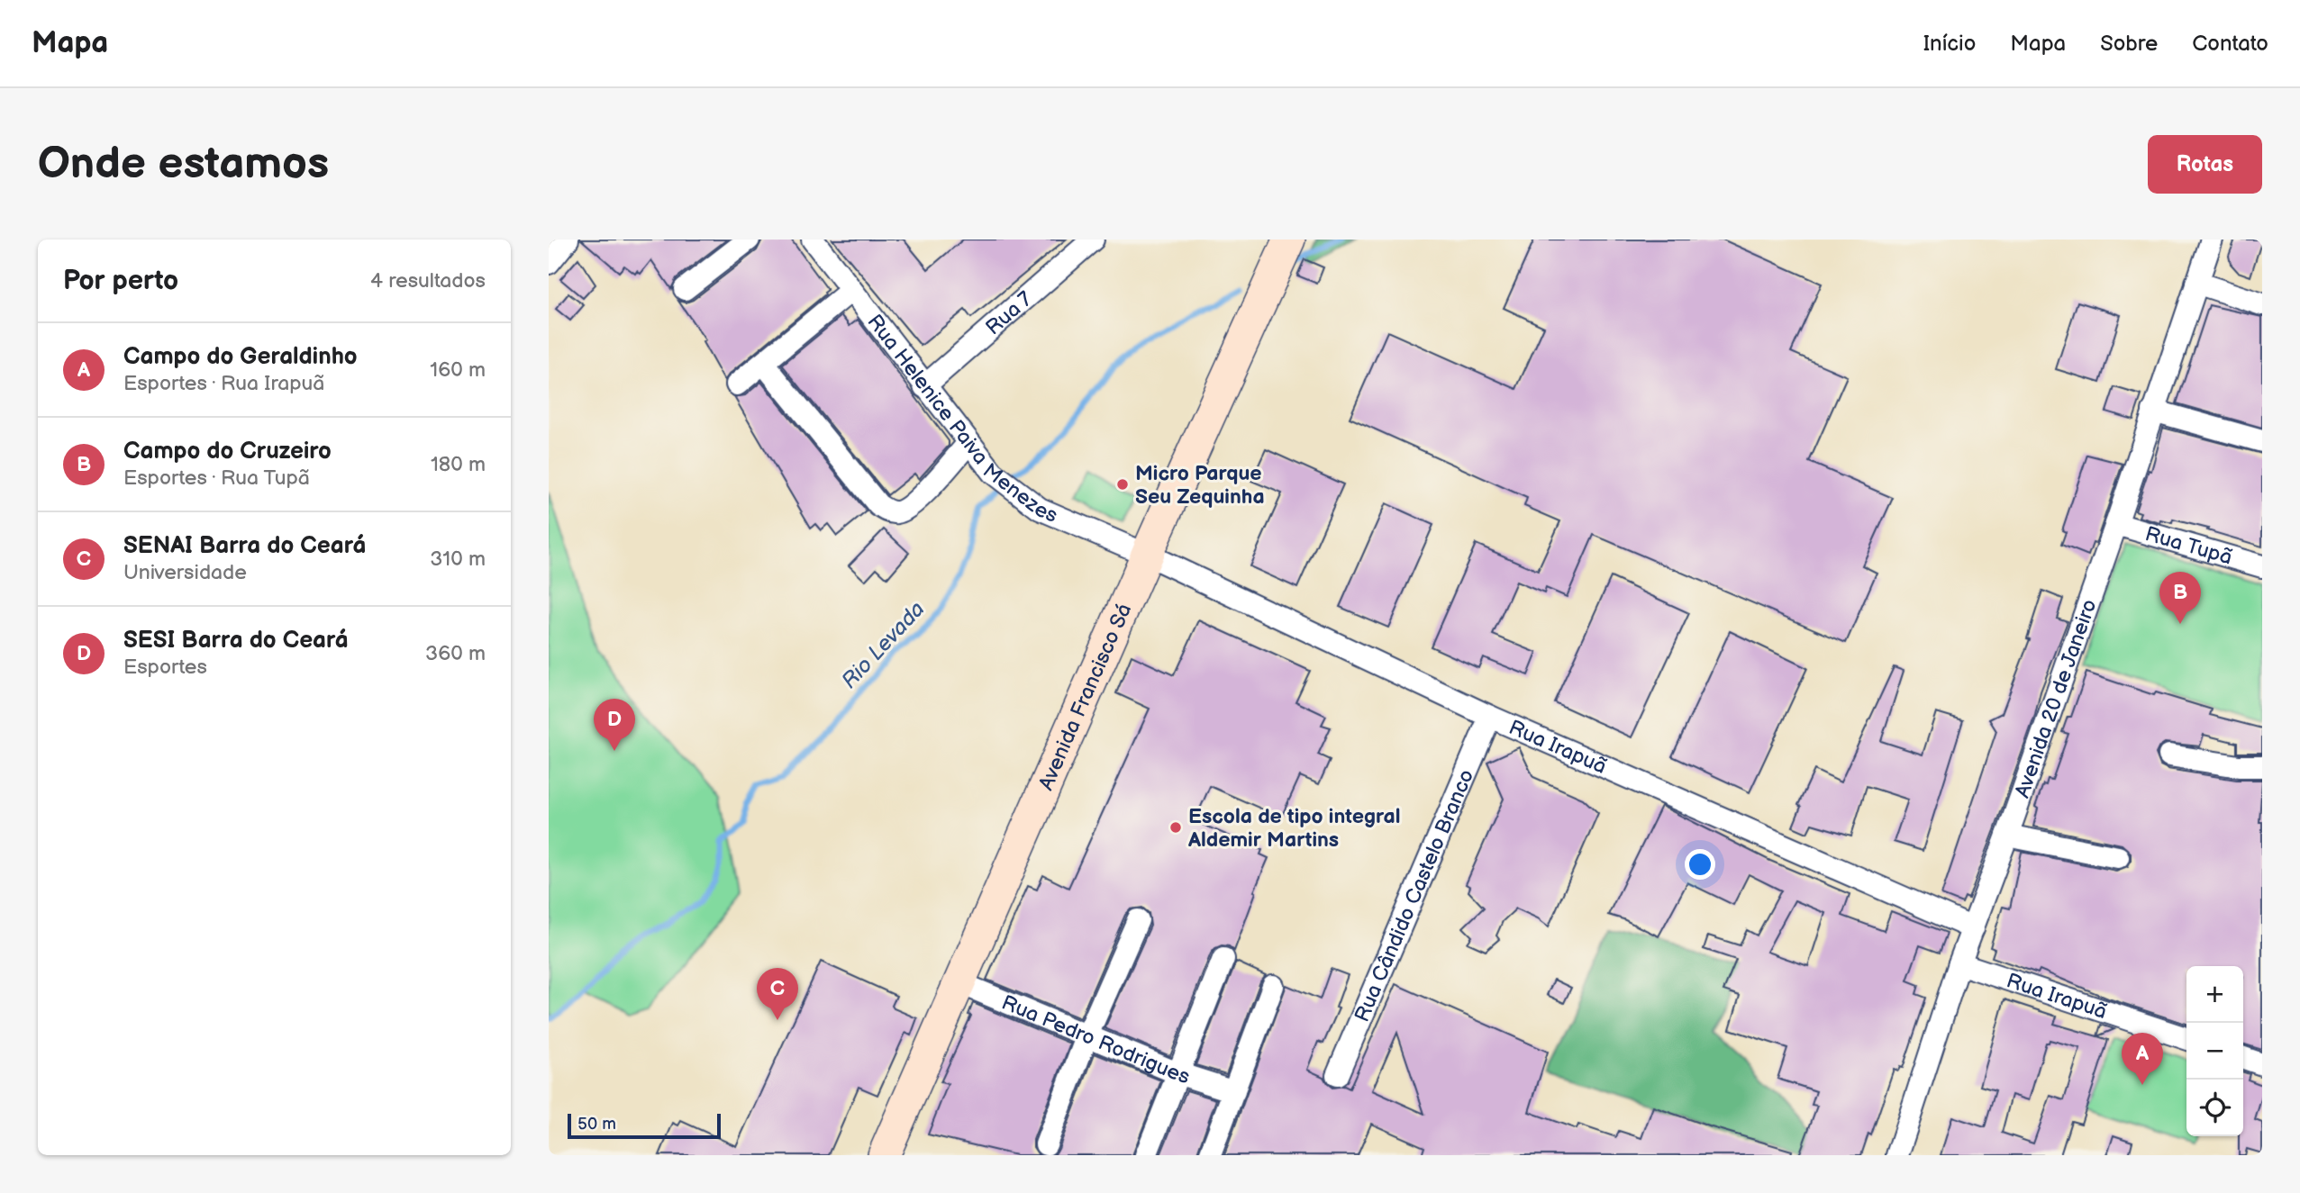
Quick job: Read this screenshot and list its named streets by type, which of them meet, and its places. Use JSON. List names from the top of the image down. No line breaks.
{"streets":{"main road":["Avenida Francisco Sá"],"street":["Rua 7","Rua Helenice Paiva Menezes","Rua Tupã","Avenida 20 de Janeiro","Rua Irapuã","Rua Cândido Castelo Branco","Rua Pedro Rodrigues"]},"crossings":[["Rua 7","Rua Helenice Paiva Menezes"],["Rua Helenice Paiva Menezes","Avenida Francisco Sá"],["Rua Helenice Paiva Menezes","Rua Irapuã"],["Rua Tupã","Avenida 20 de Janeiro"],["Avenida Francisco Sá","Rua Irapuã"],["Avenida Francisco Sá","Rua Pedro Rodrigues"],["Avenida 20 de Janeiro","Rua Irapuã"],["Rua Irapuã","Rua Cândido Castelo Branco"]],"water":["Rio Levada"],"places":["Micro Parque Seu Zequinha","Escola de tipo integral Aldemir Martins"],"scale_bar":"50 m","page":{"header":"Mapa","nav":["Início","Mapa","Sobre","Contato"],"buttons":"Rotas","title":"Onde estamos","heading":["Por perto","4 resultados"],"list":[{"mark":"A","name":"Campo do Geraldinho","note":"Esportes · Rua Irapuã","value":"160 m"},{"mark":"B","name":"Campo do Cruzeiro","note":"Esportes · Rua Tupã","value":"180 m"},{"mark":"C","name":"SENAI Barra do Ceará","note":"Universidade","value":"310 m"},{"mark":"D","name":"SESI Barra do Ceará","note":"Esportes","value":"360 m"}],"pins":["B","D","C","A"],"map_buttons":["+","−"],"scale":"50 m"}}
